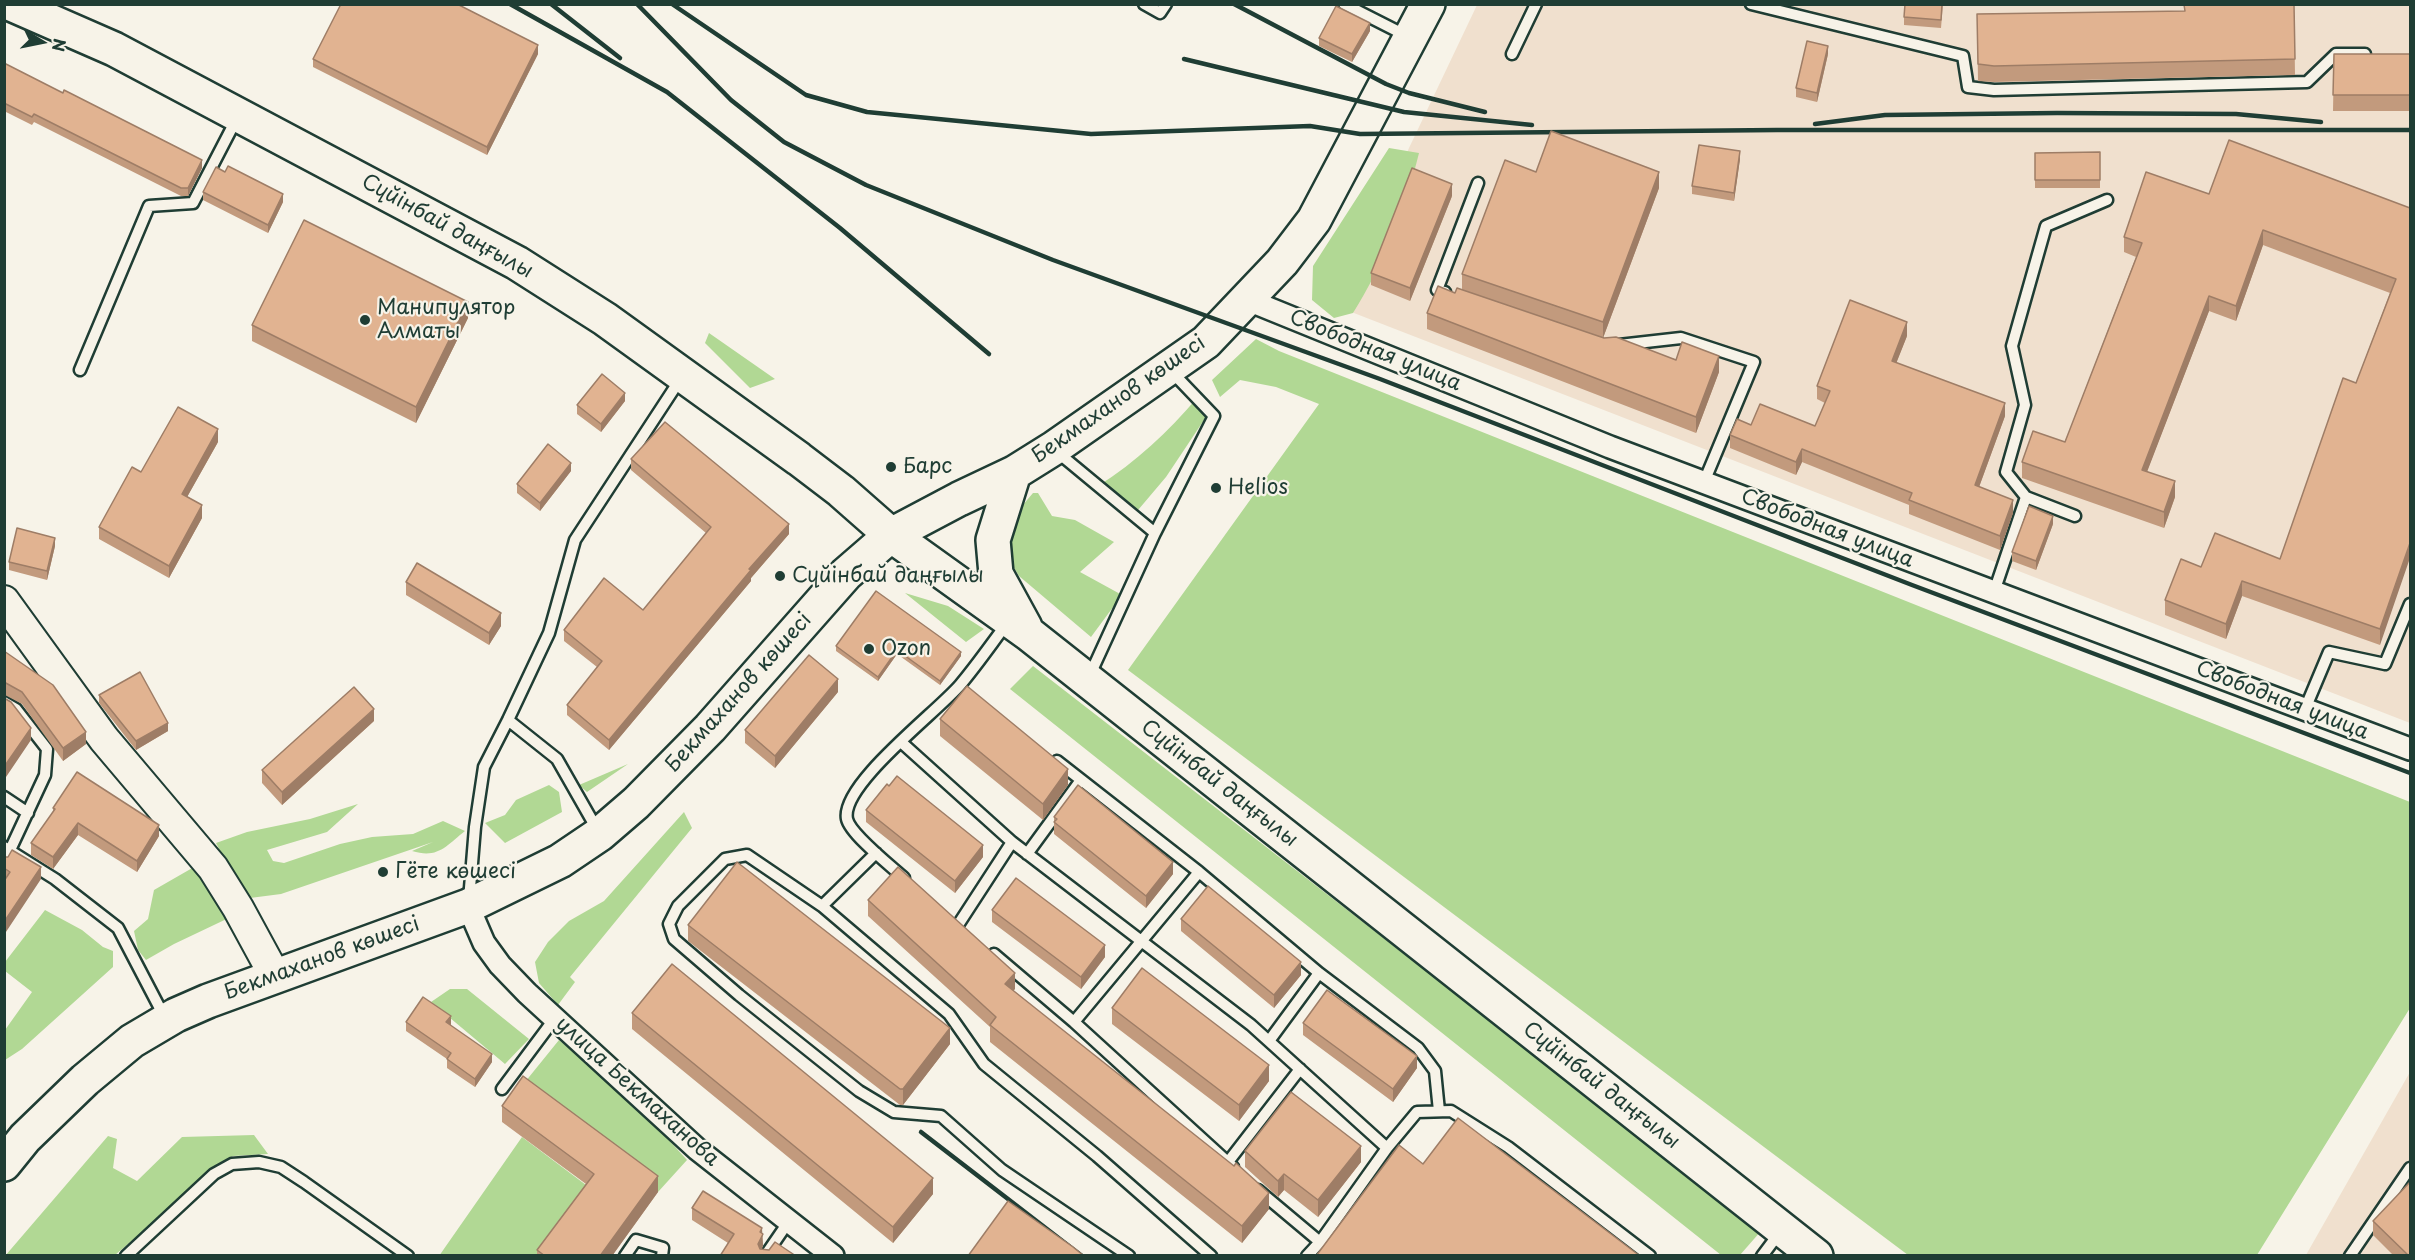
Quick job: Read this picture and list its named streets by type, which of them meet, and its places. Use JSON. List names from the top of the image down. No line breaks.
{"streets":{"main road":["Сүйінбай даңғылы","Бекмаханов көшесі"],"street":["Свободная улица","улица Бекмаханова"]},"crossings":[["Сүйінбай даңғылы","Бекмаханов көшесі"],["Свободная улица","Бекмаханов көшесі"],["Бекмаханов көшесі","улица Бекмаханова"]],"places":["Манипулятор Алматы","Барс","Helios","Сүйінбай даңғылы","Ozon","Гёте көшесі"],"north":"right"}
